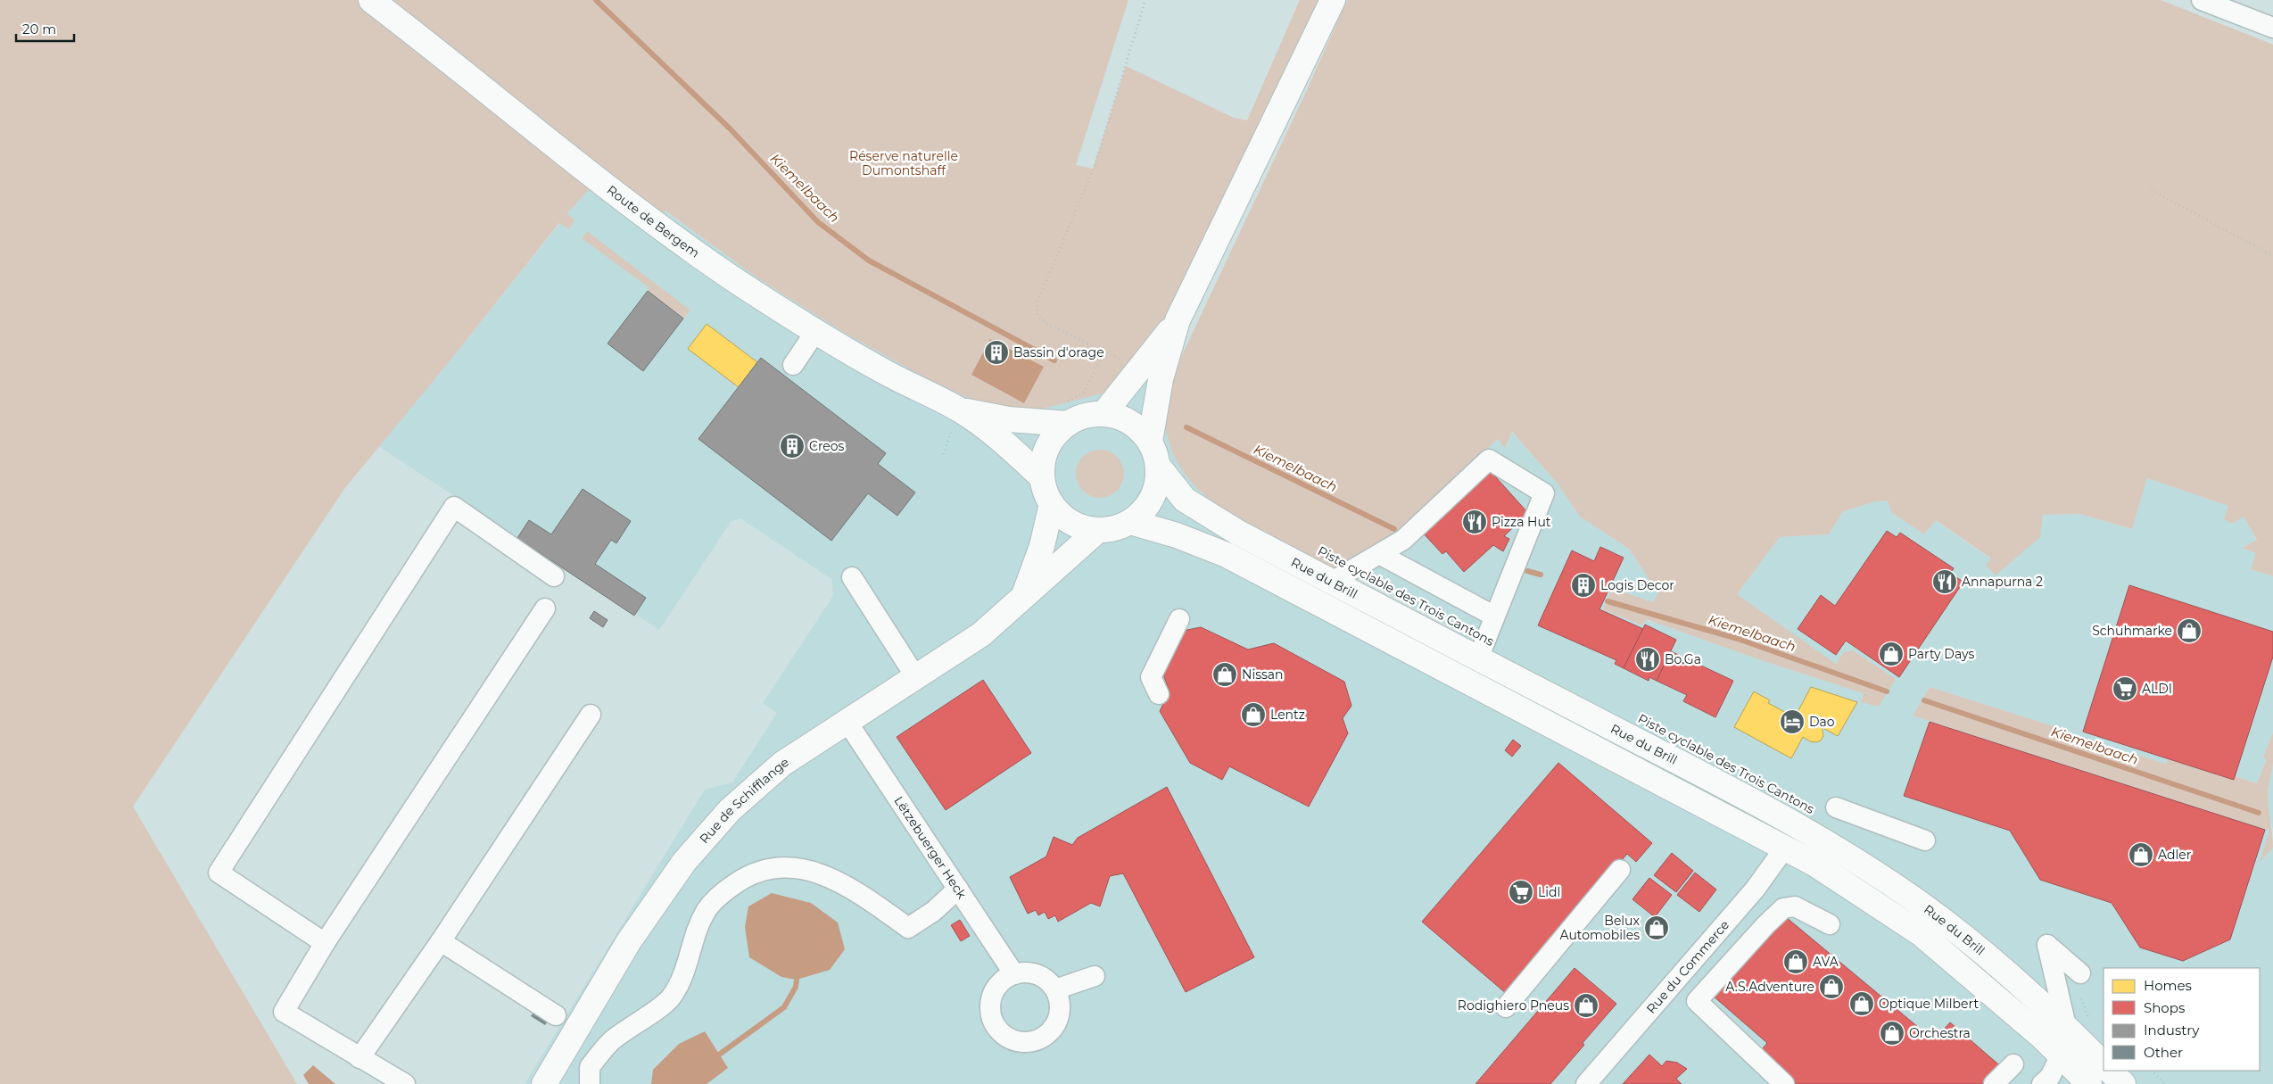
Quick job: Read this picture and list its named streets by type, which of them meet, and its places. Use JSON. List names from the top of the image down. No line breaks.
{"streets":{"main road":["Route de Bergem","Rue du Brill","Rue de Schifflange"],"street":["Lëtzebuerger Heck","Rue du Commerce"]},"crossings":[["Route de Bergem","Rue du Brill"],["Route de Bergem","Rue de Schifflange"],["Rue du Brill","Rue de Schifflange"],["Rue du Brill","Rue du Commerce"],["Rue de Schifflange","Lëtzebuerger Heck"]],"water":["Kiemelbaach"],"parks":["Réserve naturelle Dumontshaff"],"places":{"building":["Bassin d'orage","Creos","Logis Decor"],"restaurant":["Pizza Hut","Annapurna 2","Bo.Ga"],"shop":["Schuhmarke","Party Days","Nissan","Lentz","Adler","Belux Automobiles","AVA","A.S.Adventure","Optique Milbert","Rodighiero Pneus","Orchestra"],"supermarket":["ALDI","Lidl"],"hotel":["Dao"]},"legend":["Homes","Shops","Industry","Other"],"scale_bar":"20 m"}
